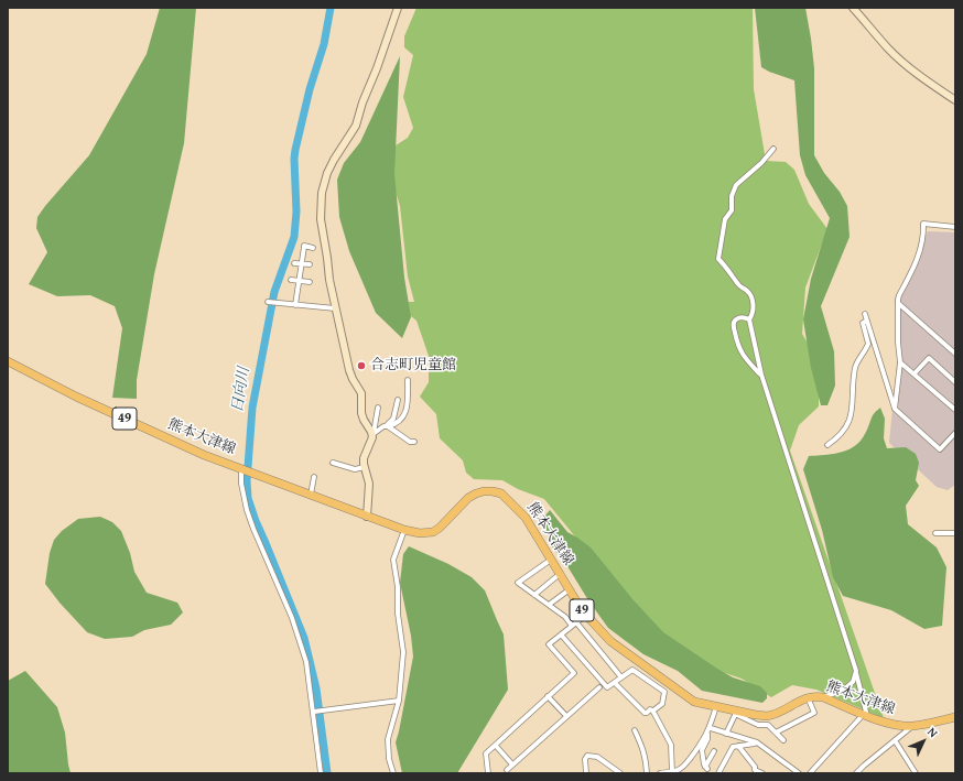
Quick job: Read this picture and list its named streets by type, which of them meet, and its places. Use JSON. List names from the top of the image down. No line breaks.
{"streets":{"main road":["49","熊本大津線"]},"water":["日向川"],"places":["合志町児童館"],"north":"top right"}
